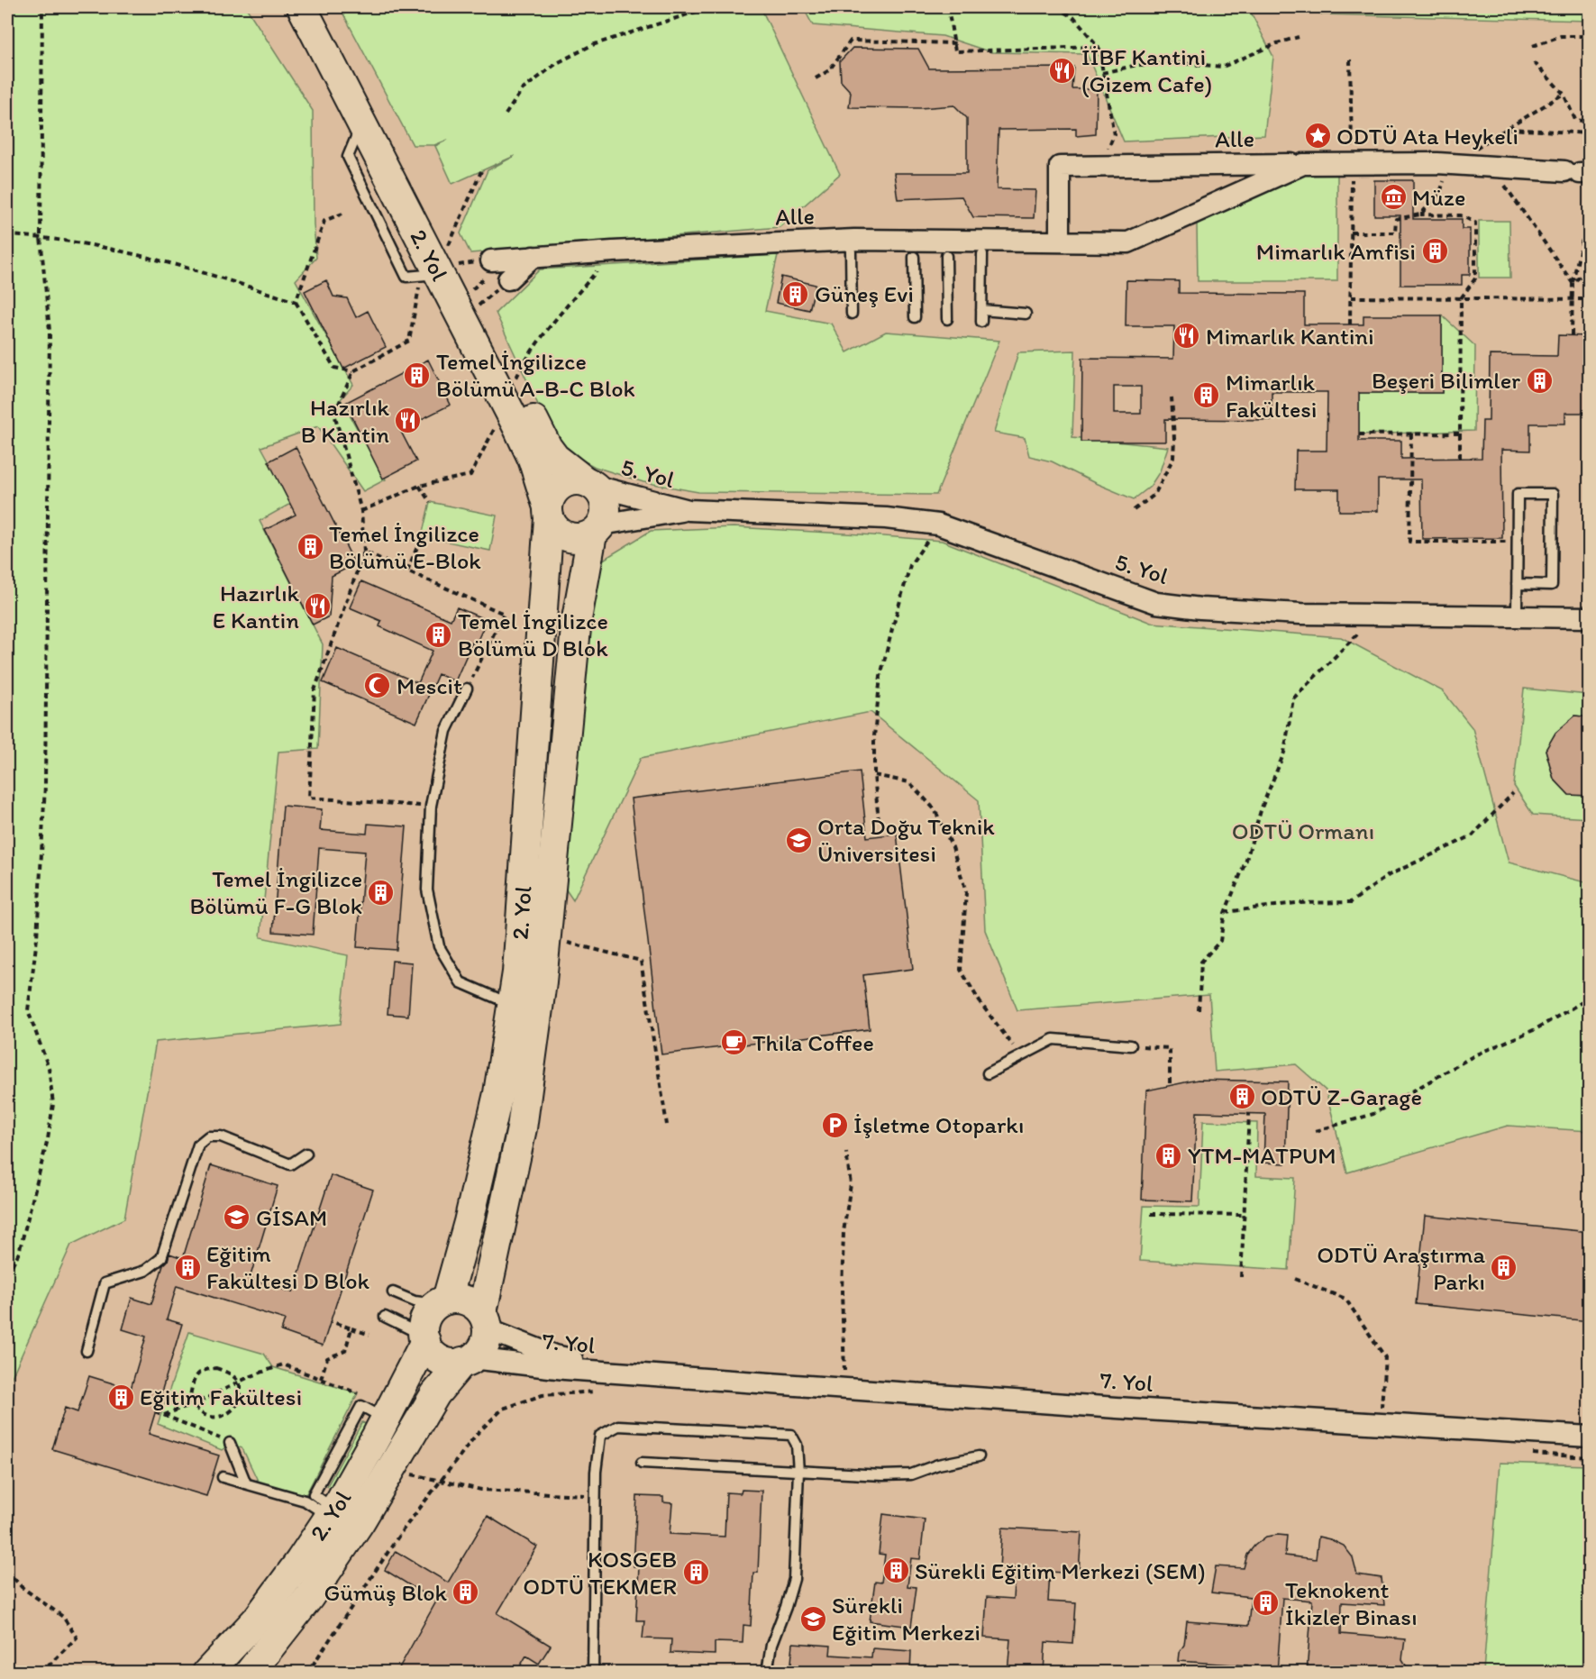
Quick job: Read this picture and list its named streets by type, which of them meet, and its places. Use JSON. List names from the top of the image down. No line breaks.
{"streets":{"street":["Alle","2. Yol","5. Yol","7. Yol"]},"crossings":[["2. Yol","5. Yol"],["2. Yol","7. Yol"]],"parks":["ODTÜ Ormanı"],"places":{"restaurant":["İİBF Kantini (Gizem Cafe)","Mimarlık Kantini","Hazırlık B Kantin","Hazırlık E Kantin"],"place":["ODTÜ Ata Heykeli"],"museum":["Müze"],"building":["Mimarlık Amfisi","Güneş Evi","Temel İngilizce Bölümü A-B-C Blok","Beşeri Bilimler","Mimarlık Fakültesi","Temel İngilizce Bölümü E-Blok","Temel İngilizce Bölümü D Blok","Temel İngilizce Bölümü F-G Blok","ODTÜ Z-Garage","YTM-MATPUM","Eğitim Fakültesi D Blok","ODTÜ Araştırma Parkı","Eğitim Fakültesi","Sürekli Eğitim Merkezi (SEM)","KOSGEB ODTÜ TEKMER","Gümüş Blok","Teknokent İkizler Binası"],"mosque":["Mescit"],"school or university":["Orta Doğu Teknik Üniversitesi","GİSAM","Sürekli Eğitim Merkezi"],"cafe":["Thila Coffee"],"parking":["İşletme Otoparkı"]}}
